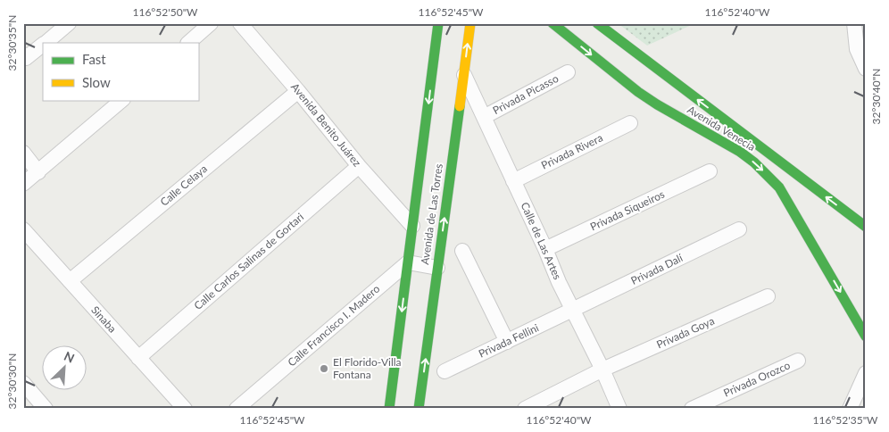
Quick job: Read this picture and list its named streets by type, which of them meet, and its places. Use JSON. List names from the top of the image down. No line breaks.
{"streets":{"main road":["Avenida Venecia","Avenida de Las Torres"],"street":["Privada Picasso","Avenida Benito Juárez","Privada Rivera","Calle Celaya","Privada Siqueiros","Calle de Las Artes","Calle Carlos Salinas de Gortari","Privada Dalí","Sinaba","Calle Francisco I. Madero","Privada Goya","Privada Fellini","Privada Orozco"]},"crossings":[["Privada Picasso","Calle de Las Artes"],["Avenida Benito Juárez","Calle Celaya"],["Avenida Benito Juárez","Avenida de Las Torres"],["Avenida Benito Juárez","Calle Carlos Salinas de Gortari"],["Privada Rivera","Calle de Las Artes"],["Calle Celaya","Sinaba"],["Privada Siqueiros","Calle de Las Artes"],["Avenida de Las Torres","Calle de Las Artes"],["Avenida de Las Torres","Calle Francisco I. Madero"],["Calle de Las Artes","Privada Dalí"],["Calle de Las Artes","Privada Goya"],["Calle de Las Artes","Privada Fellini"],["Calle Carlos Salinas de Gortari","Sinaba"],["Privada Dalí","Privada Fellini"]],"places":["El Florido-Villa Fontana"],"legend":["Fast","Slow"],"north":"top right","coordinates":["116°52'50\"W","116°52'45\"W","116°52'40\"W","32°30'35\"N","32°30'40\"N","32°30'30\"N","116°52'35\"W"]}
